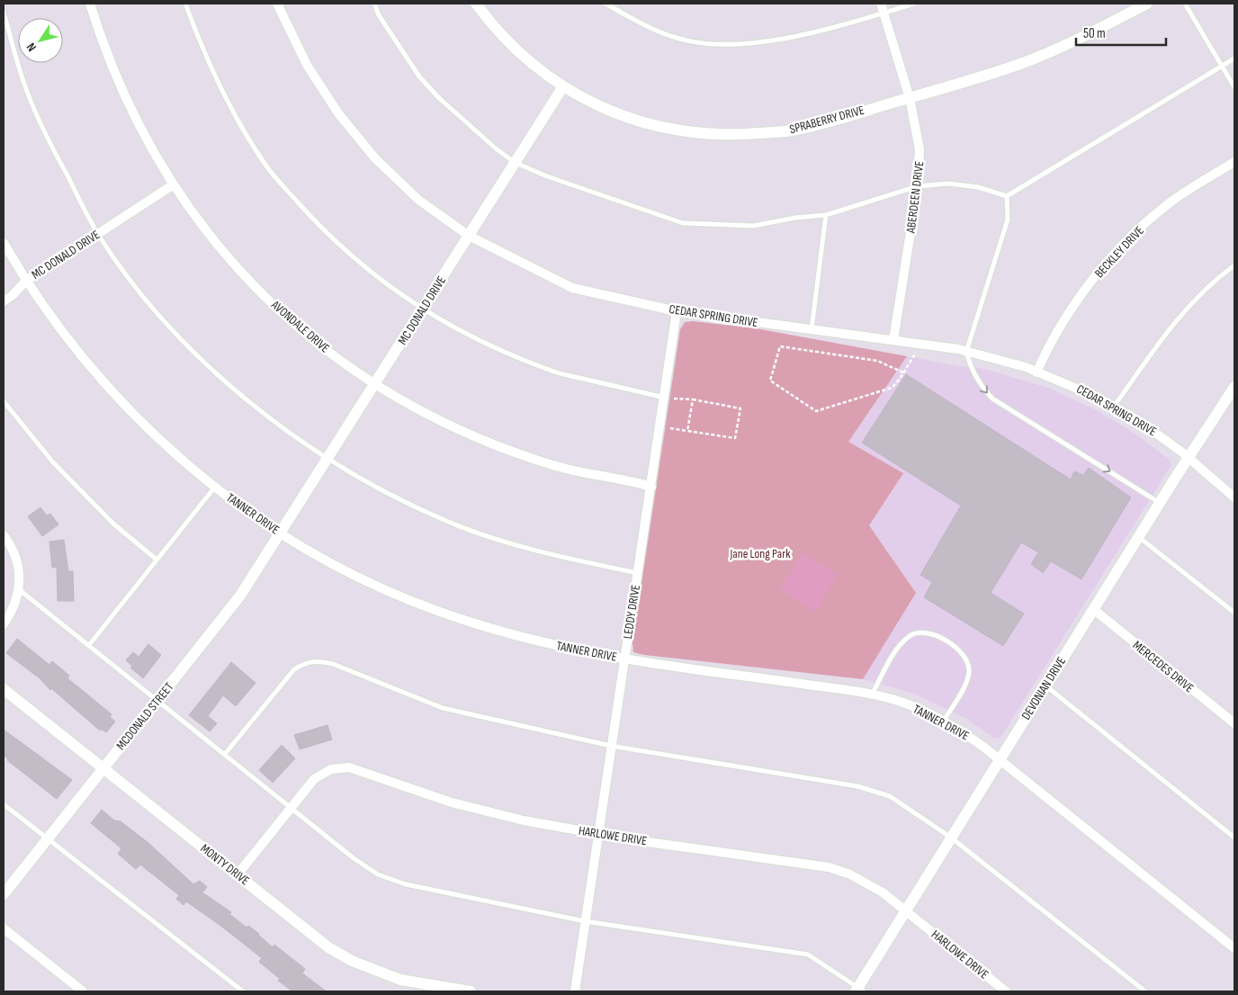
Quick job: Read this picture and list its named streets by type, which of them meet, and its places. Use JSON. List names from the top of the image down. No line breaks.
{"streets":{"street":["SPRABERRY DRIVE","ABERDEEN DRIVE","BECKLEY DRIVE","MC DONALD DRIVE","CEDAR SPRING DRIVE","AVONDALE DRIVE","TANNER DRIVE","LEDDY DRIVE","MERCEDES DRIVE","DEVONIAN DRIVE","MCDONALD STREET","HARLOWE DRIVE","MONTY DRIVE"]},"crossings":[["SPRABERRY DRIVE","ABERDEEN DRIVE"],["SPRABERRY DRIVE","MC DONALD DRIVE"],["ABERDEEN DRIVE","CEDAR SPRING DRIVE"],["BECKLEY DRIVE","CEDAR SPRING DRIVE"],["MC DONALD DRIVE","CEDAR SPRING DRIVE"],["MC DONALD DRIVE","AVONDALE DRIVE"],["MC DONALD DRIVE","TANNER DRIVE"],["MC DONALD DRIVE","MCDONALD STREET"],["CEDAR SPRING DRIVE","LEDDY DRIVE"],["CEDAR SPRING DRIVE","DEVONIAN DRIVE"],["AVONDALE DRIVE","LEDDY DRIVE"],["TANNER DRIVE","LEDDY DRIVE"],["TANNER DRIVE","DEVONIAN DRIVE"],["TANNER DRIVE","MCDONALD STREET"],["LEDDY DRIVE","HARLOWE DRIVE"],["MERCEDES DRIVE","DEVONIAN DRIVE"],["DEVONIAN DRIVE","HARLOWE DRIVE"],["MCDONALD STREET","MONTY DRIVE"],["HARLOWE DRIVE","MONTY DRIVE"]],"parks":["Jane Long Park"],"scale_bar":"50 m","north":"bottom left"}
